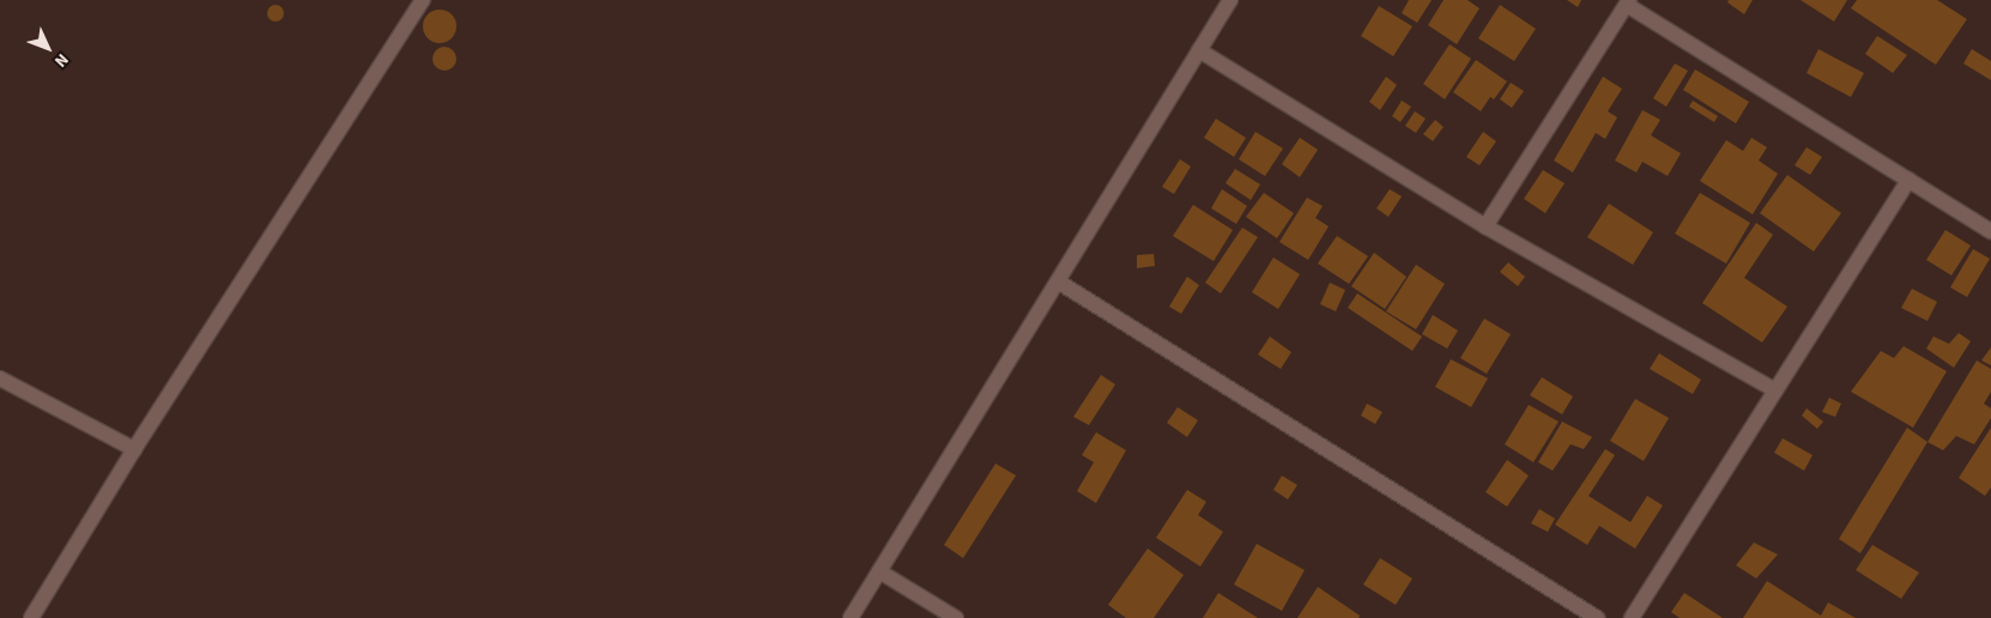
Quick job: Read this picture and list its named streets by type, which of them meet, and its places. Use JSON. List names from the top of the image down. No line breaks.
{"north":"bottom right"}
